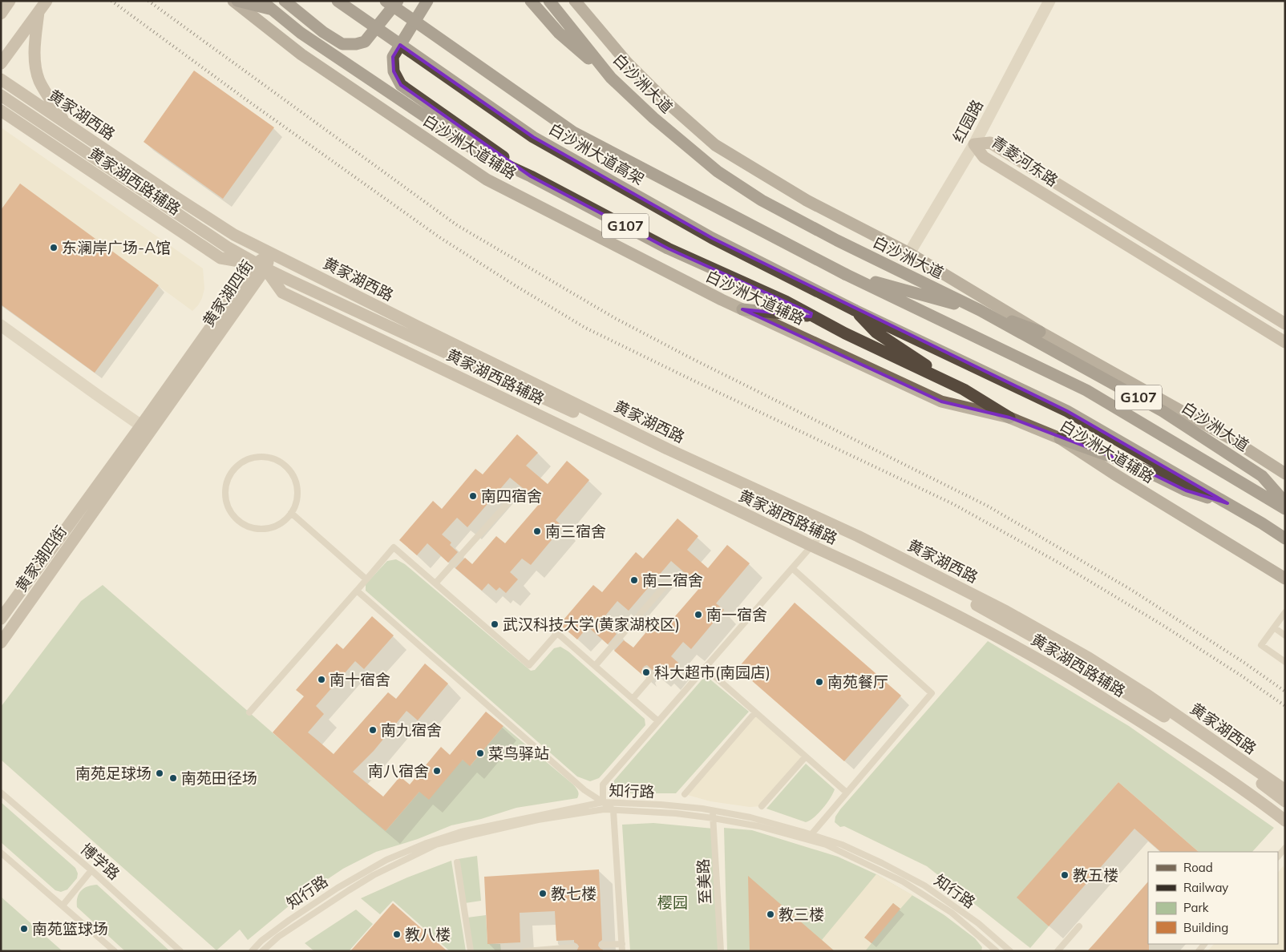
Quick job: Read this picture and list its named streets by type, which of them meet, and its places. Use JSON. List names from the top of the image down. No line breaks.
{"streets":{"highway":["白沙洲大道","白沙洲大道高架","G107"],"main road":["黄家湖西路","白沙洲大道辅路","青菱河东路","黄家湖西路辅路","黄家湖四街"],"street":["红园路"],"lane":["知行路","博学路","至美路"]},"crossings":[["黄家湖西路","黄家湖西路辅路"],["黄家湖西路","黄家湖四街"],["红园路","青菱河东路"],["白沙洲大道辅路","G107"],["黄家湖西路辅路","黄家湖四街"],["知行路","至美路"]],"parks":["樱园"],"places":["东澜岸广场-A馆","南四宿舍","南三宿舍","南二宿舍","南一宿舍","武汉科技大学(黄家湖校区)","科大超市(南园店)","南十宿舍","南苑餐厅","南九宿舍","菜鸟驿站","南八宿舍","南苑足球场","南苑田径场","教五楼","教七楼","教三楼","南苑篮球场","教八楼"],"legend":["Road","Railway","Park","Building"]}
